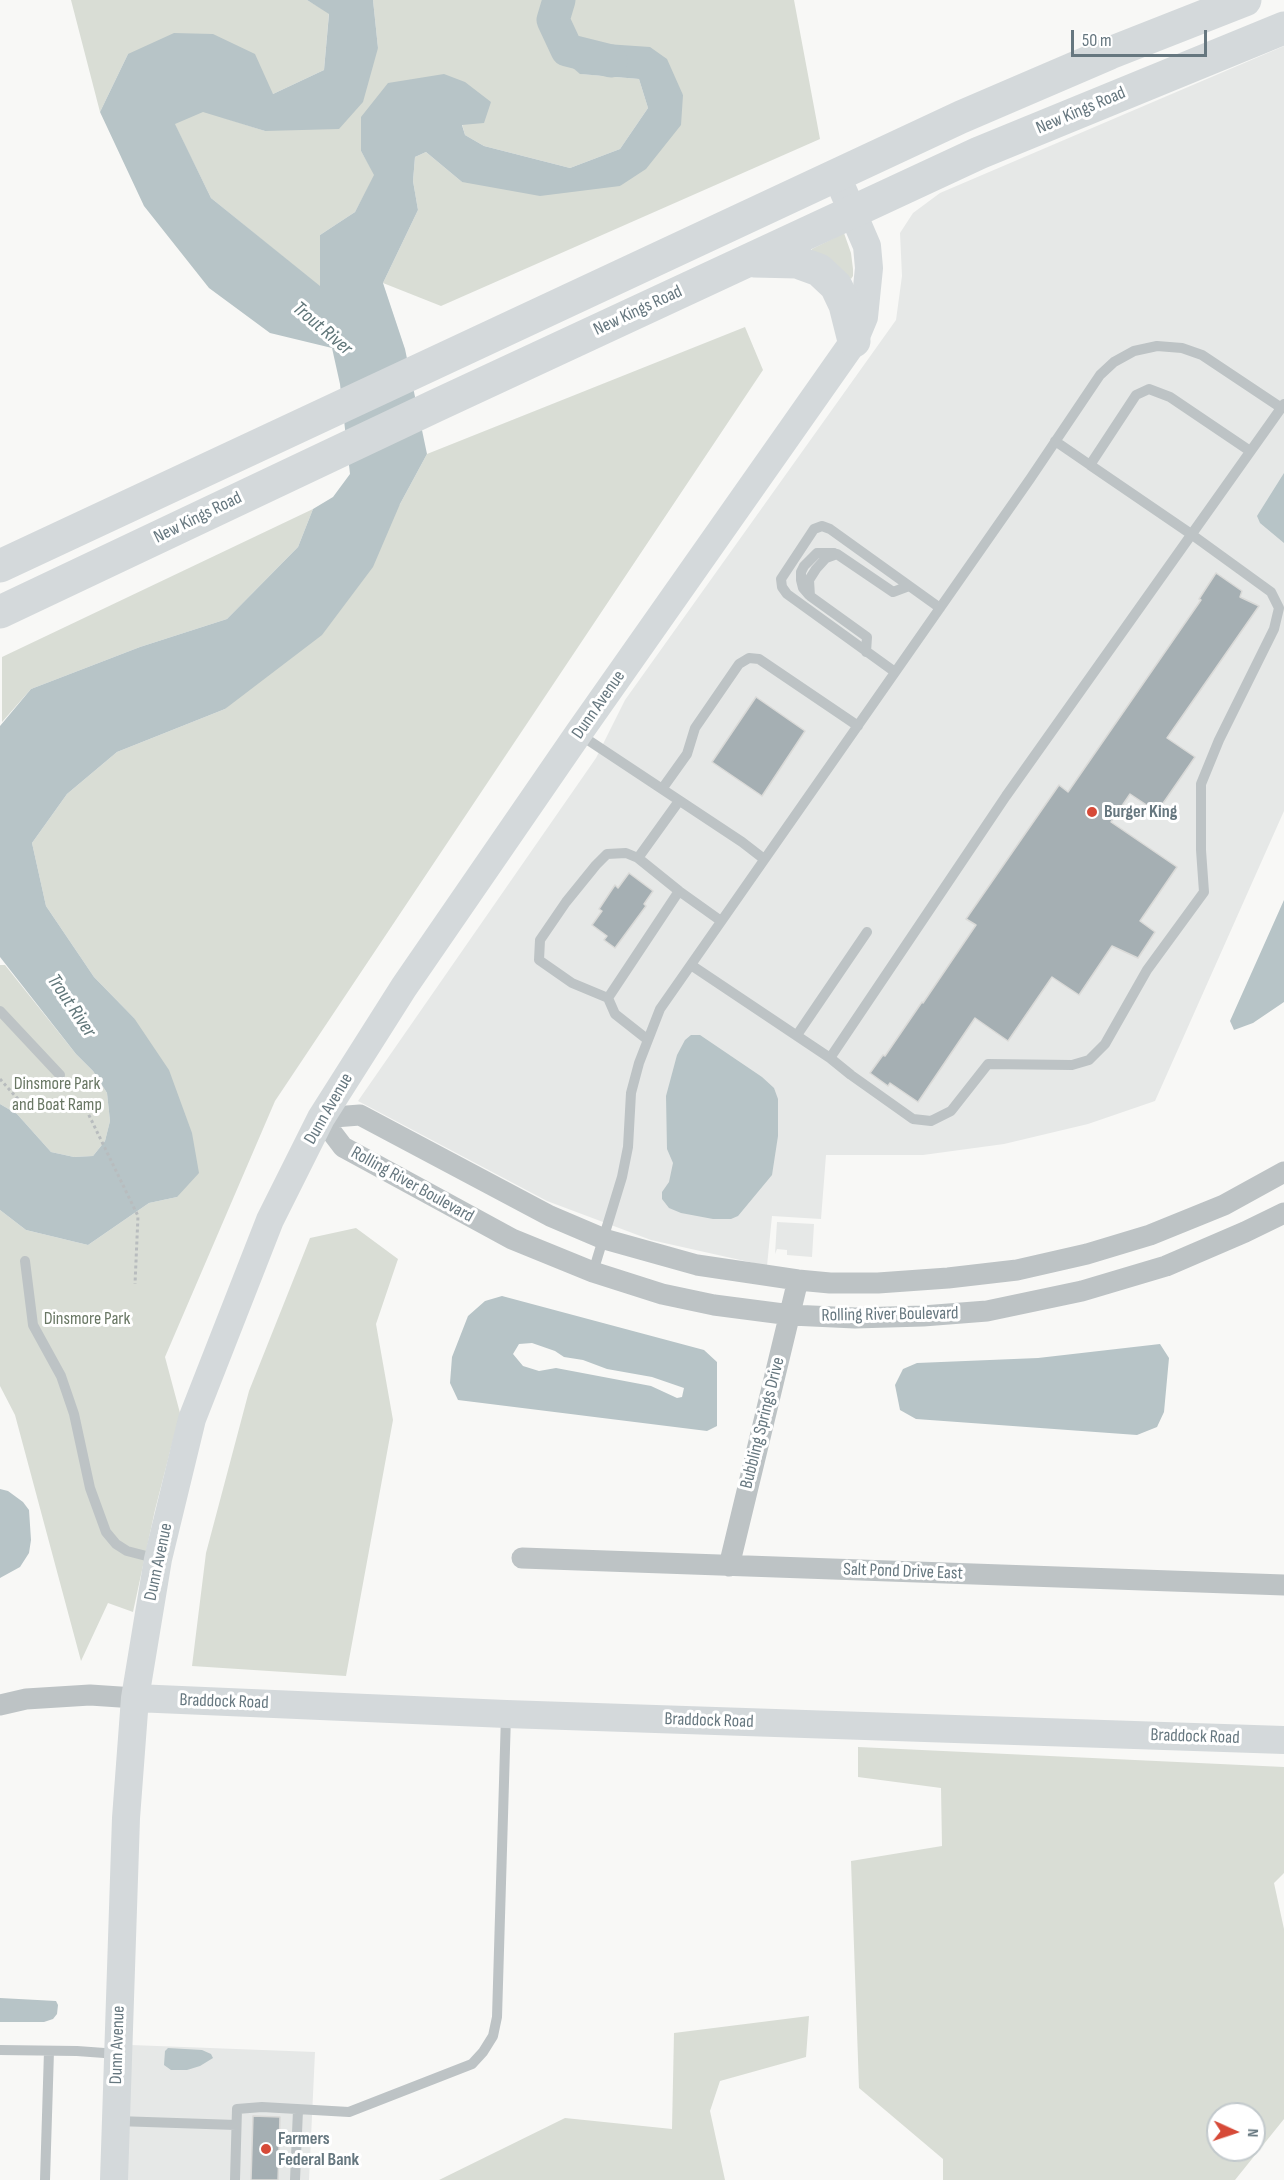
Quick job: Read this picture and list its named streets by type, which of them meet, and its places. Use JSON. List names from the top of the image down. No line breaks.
{"streets":{"highway":["New Kings Road"],"main road":["Dunn Avenue","Braddock Road"],"street":["Rolling River Boulevard","Bubbling Springs Drive","Salt Pond Drive East"]},"crossings":[["New Kings Road","Dunn Avenue"],["Dunn Avenue","Rolling River Boulevard"],["Dunn Avenue","Braddock Road"],["Rolling River Boulevard","Bubbling Springs Drive"],["Bubbling Springs Drive","Salt Pond Drive East"]],"water":["Trout River"],"parks":["Dinsmore Park and Boat Ramp","Dinsmore Park"],"places":["Burger King","Farmers Federal Bank"],"scale_bar":"50 m","north":"right"}
